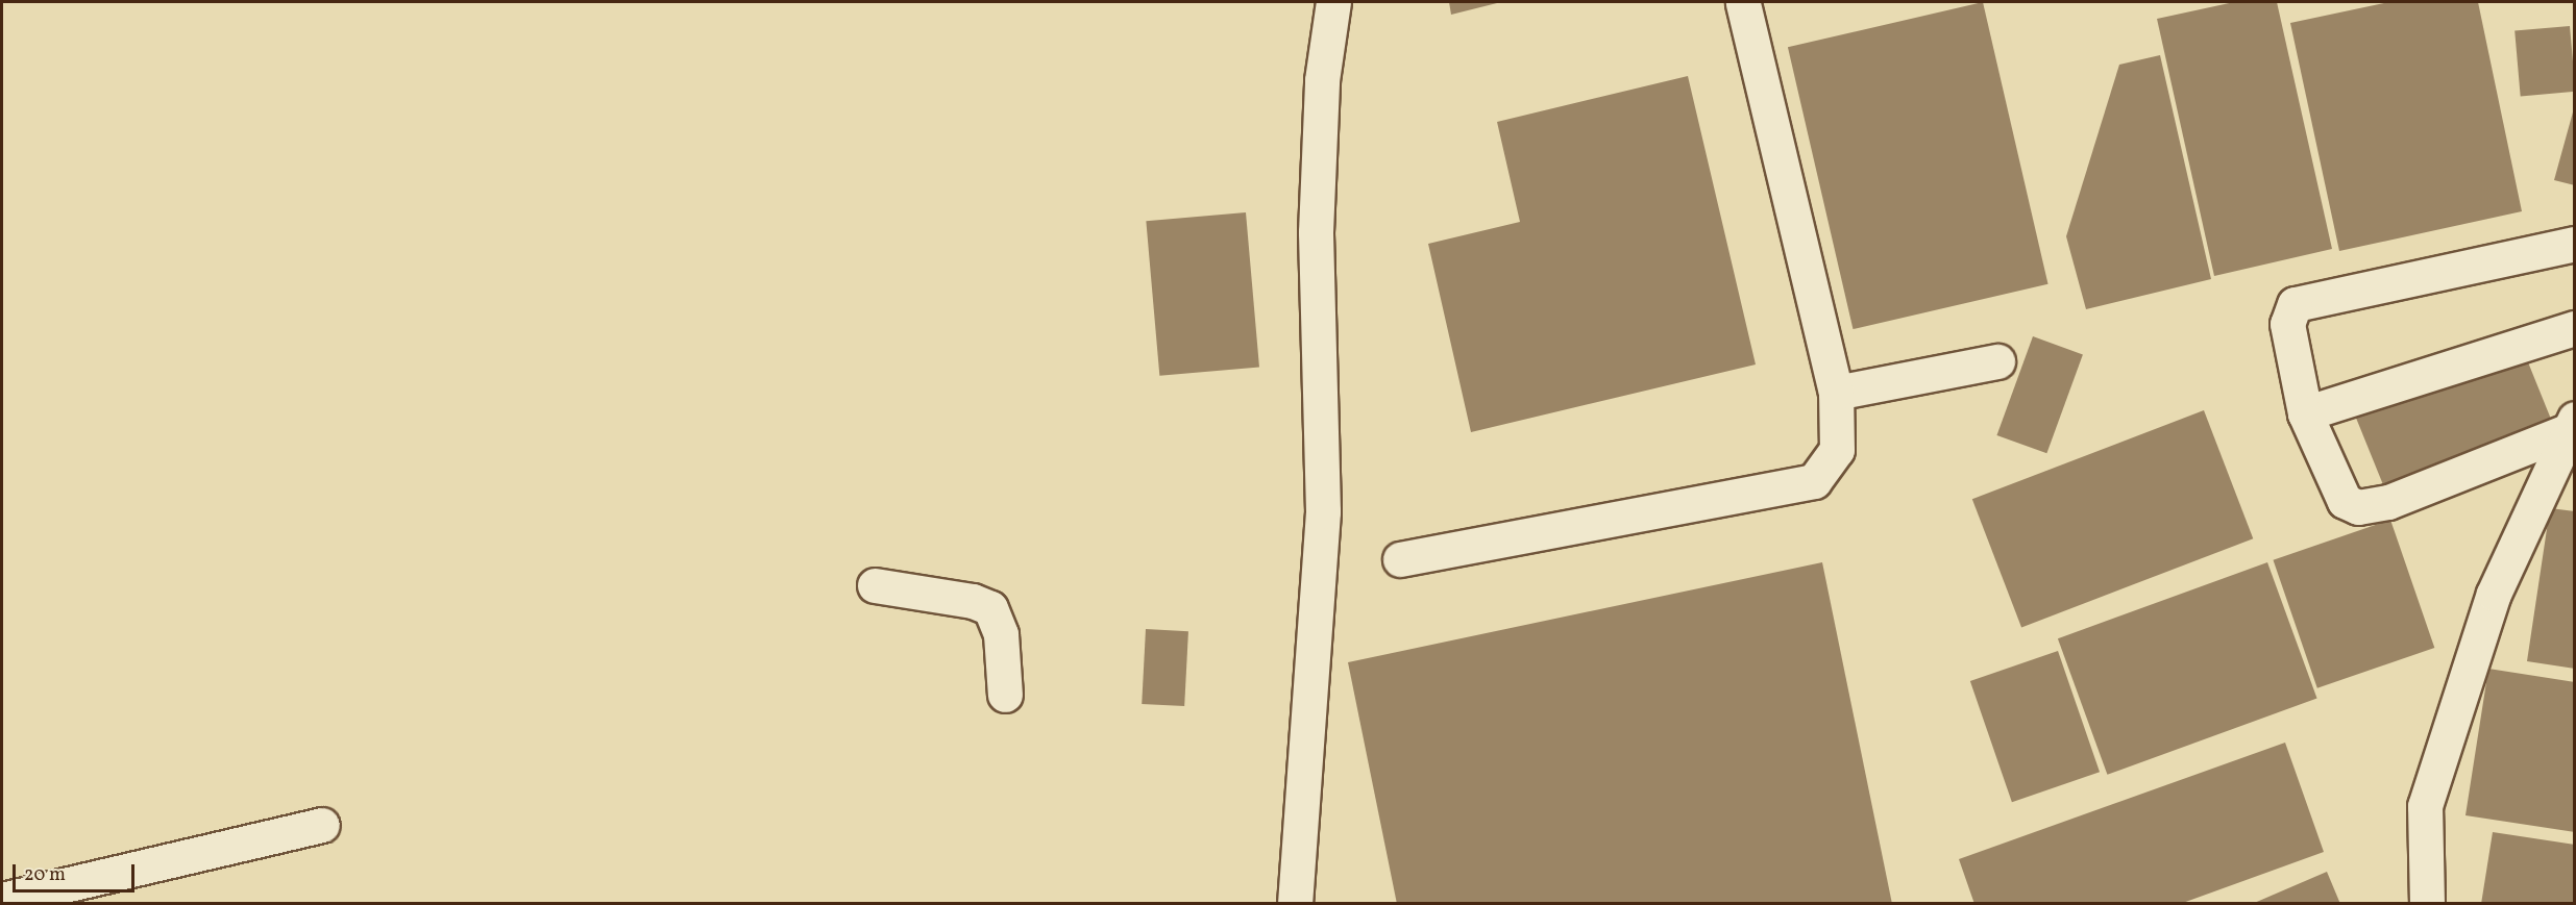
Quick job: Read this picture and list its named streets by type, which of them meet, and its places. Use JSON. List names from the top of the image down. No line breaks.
{"scale_bar":"20 m"}
